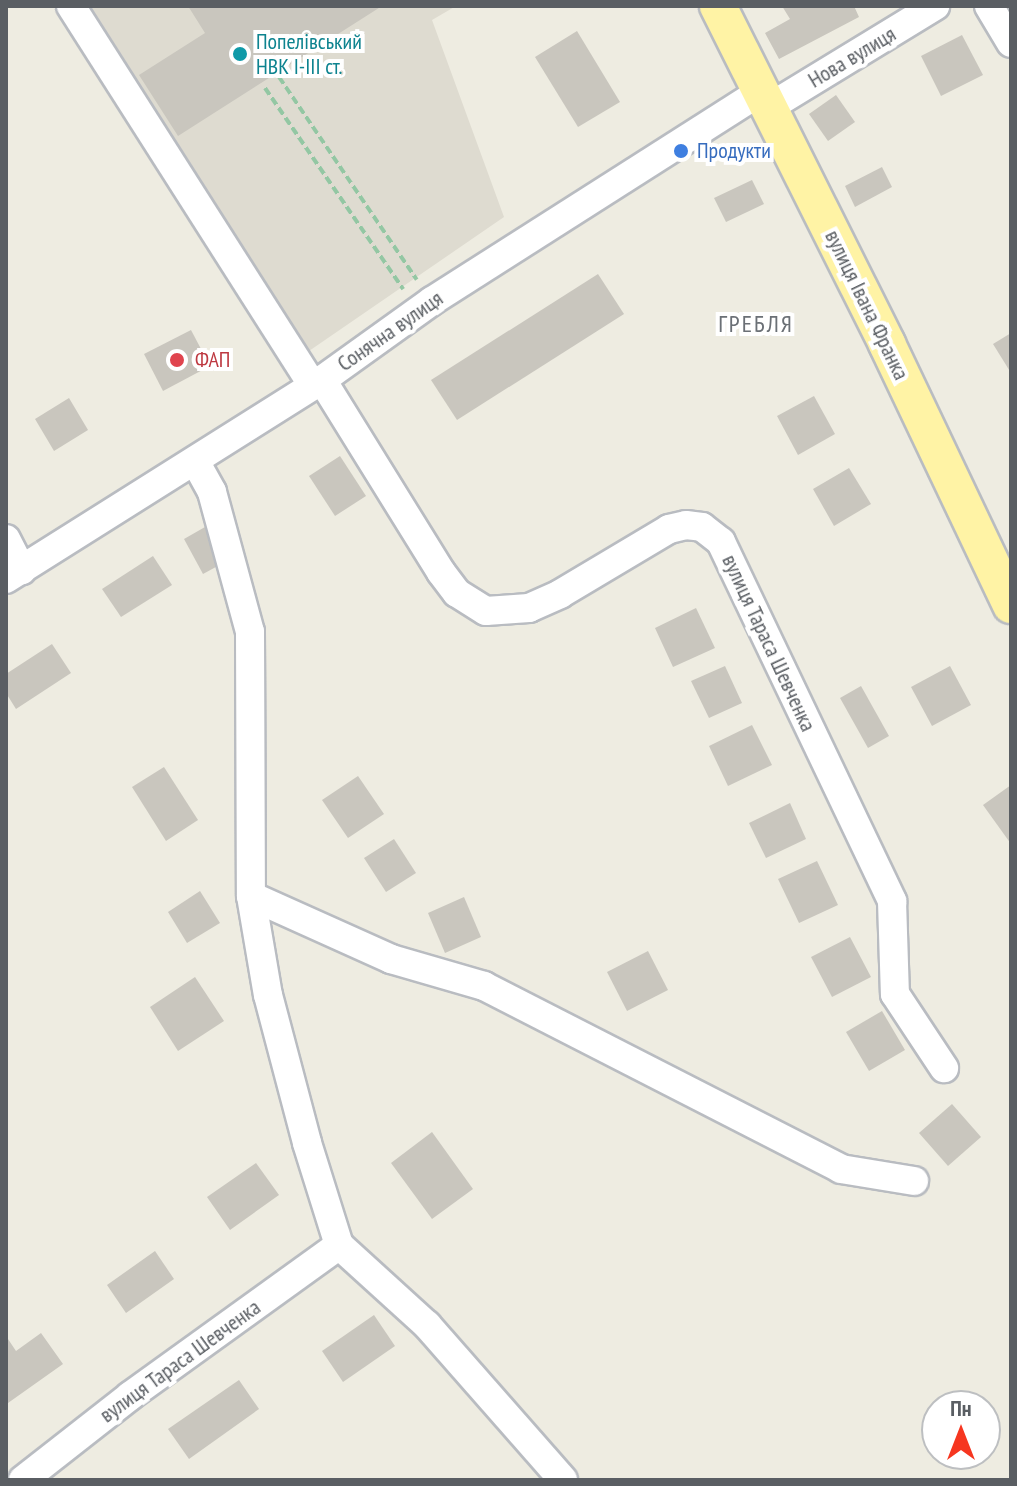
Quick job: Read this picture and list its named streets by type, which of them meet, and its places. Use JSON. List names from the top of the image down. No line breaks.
{"streets":{"main road":["вулиця Івана Франка"],"street":["Нова вулиця","Сонячна вулиця","вулиця Тараса Шевченка"]},"crossings":[["Нова вулиця","вулиця Івана Франка"],["Нова вулиця","Сонячна вулиця"],["вулиця Івана Франка","Сонячна вулиця"],["Сонячна вулиця","вулиця Тараса Шевченка"]],"districts":["ГРЕБЛЯ"],"places":["Попелівський НВК І-ІІІ ст.","Продукти","ФАП"],"north":"top"}
